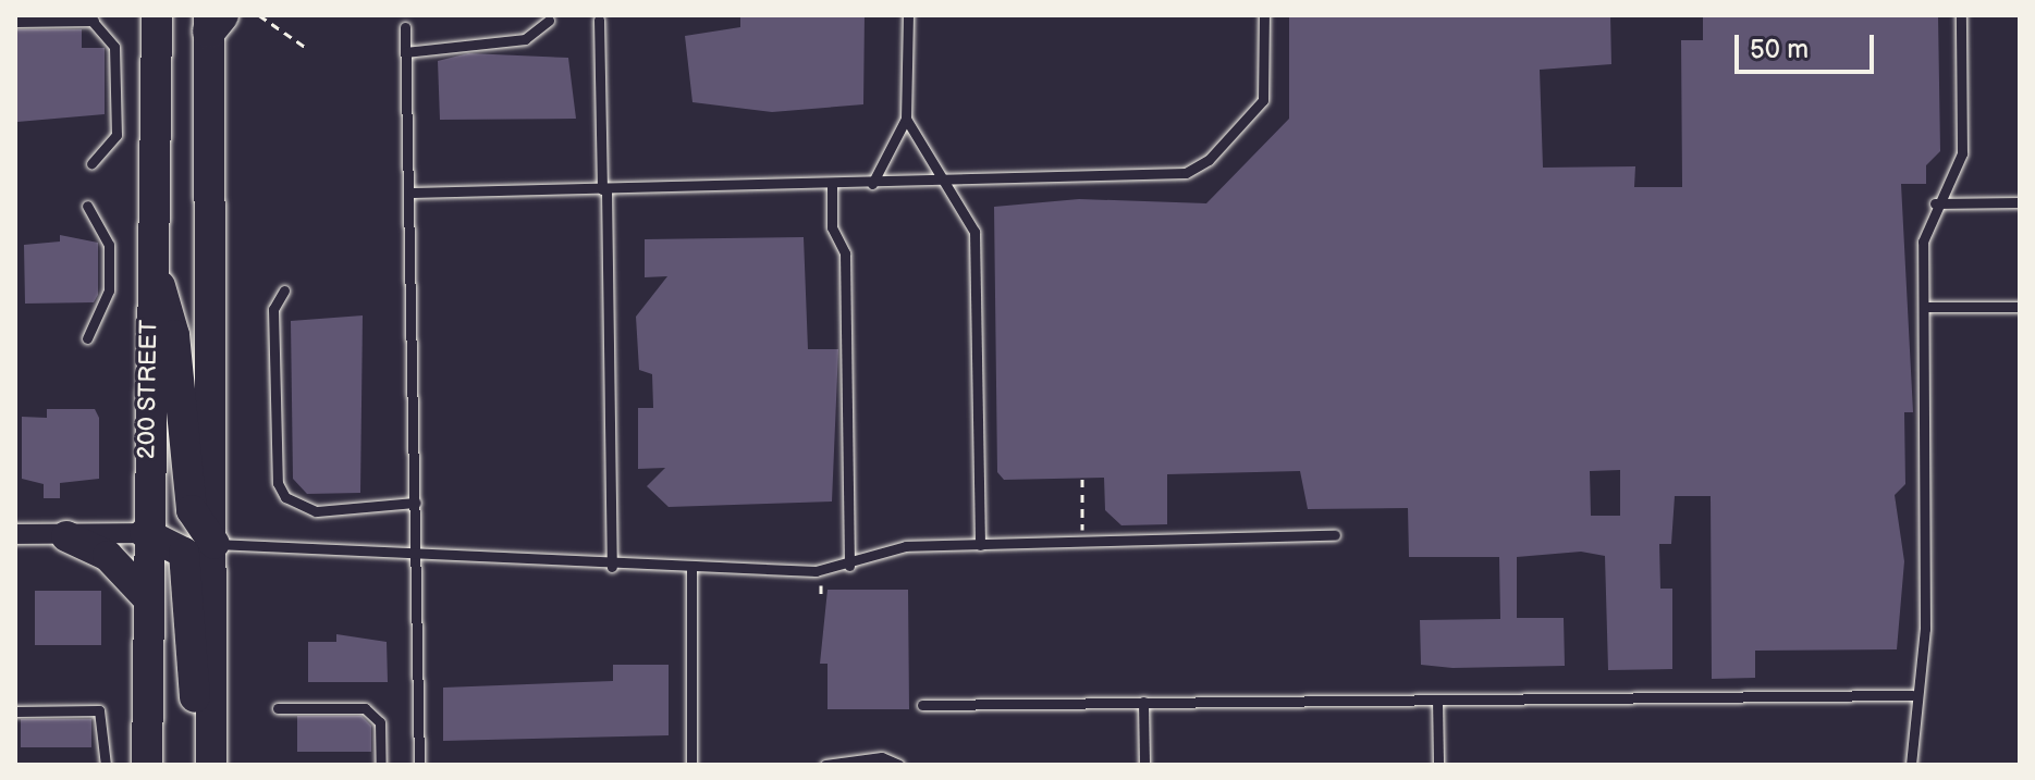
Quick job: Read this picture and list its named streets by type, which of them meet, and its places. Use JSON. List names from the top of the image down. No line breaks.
{"streets":{"main road":["200 STREET"]},"scale_bar":"50 m"}
